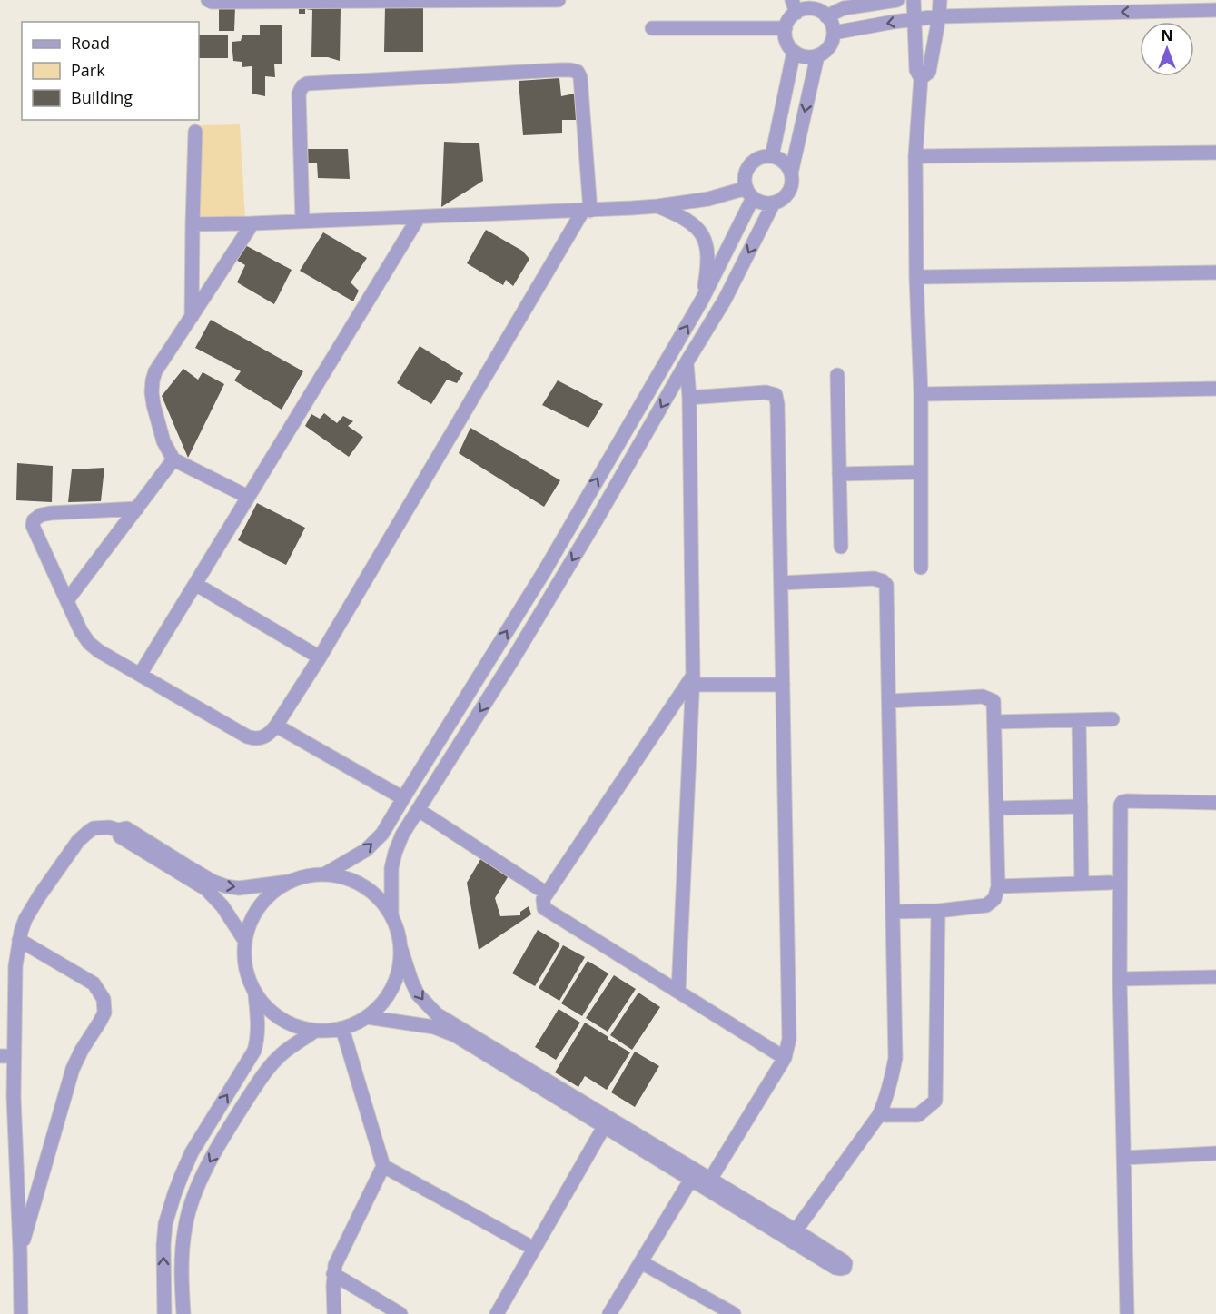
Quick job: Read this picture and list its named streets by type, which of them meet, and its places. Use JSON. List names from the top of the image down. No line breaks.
{"legend":["Road","Park","Building"],"north":"top"}
